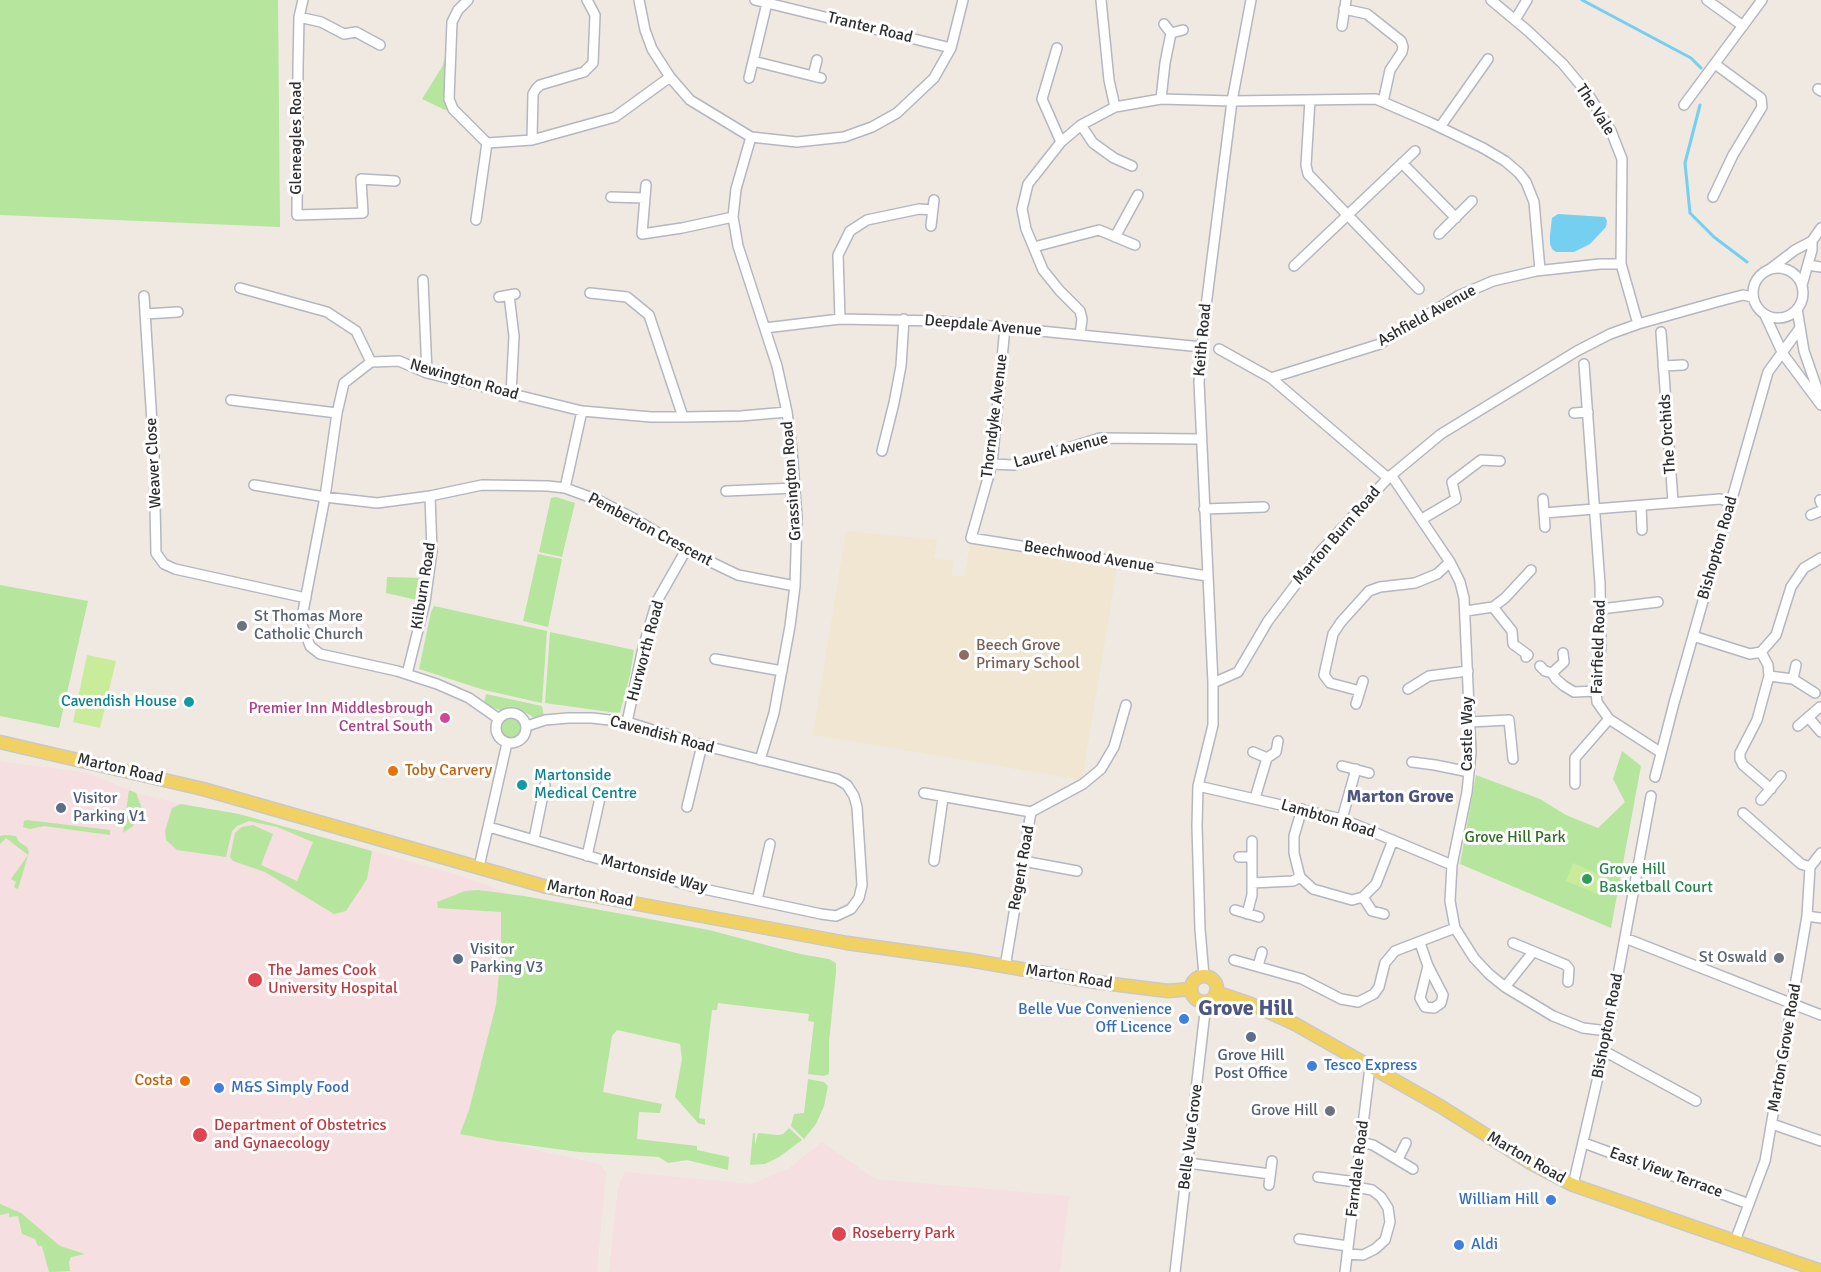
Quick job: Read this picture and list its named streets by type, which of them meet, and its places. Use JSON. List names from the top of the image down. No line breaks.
{"streets":{"main road":["Marton Road"],"street":["Tranter Road","The Vale","Gleneagles Road","Ashfield Avenue","Deepdale Avenue","Keith Road","Newington Road","Thorndyke Avenue","The Orchids","Laurel Avenue","Weaver Close","Grassington Road","Pemberton Crescent","Marton Burn Road","Bishopton Road","Beechwood Avenue","Kilburn Road","Fairfield Road","Hurworth Road","Castle Way","Cavendish Road","Lambton Road","Regent Road","Martonside Way","Marton Grove Road","Belle Vue Grove","Farndale Road","East View Terrace"]},"crossings":[["The Vale","Ashfield Avenue"],["The Vale","Marton Burn Road"],["Deepdale Avenue","Keith Road"],["Deepdale Avenue","Thorndyke Avenue"],["Deepdale Avenue","Grassington Road"],["Keith Road","Laurel Avenue"],["Keith Road","Marton Burn Road"],["Keith Road","Beechwood Avenue"],["Newington Road","Grassington Road"],["Thorndyke Avenue","Laurel Avenue"],["Thorndyke Avenue","Beechwood Avenue"],["Grassington Road","Pemberton Crescent"],["Grassington Road","Cavendish Road"],["Pemberton Crescent","Kilburn Road"],["Pemberton Crescent","Hurworth Road"],["Marton Burn Road","Castle Way"],["Bishopton Road","Fairfield Road"],["Bishopton Road","Castle Way"],["Bishopton Road","Marton Road"],["Bishopton Road","East View Terrace"],["Hurworth Road","Cavendish Road"],["Castle Way","Lambton Road"],["Cavendish Road","Martonside Way"],["Marton Road","Regent Road"],["Marton Road","Marton Grove Road"],["Marton Road","Belle Vue Grove"],["Marton Road","Farndale Road"],["Marton Grove Road","East View Terrace"]],"districts":["Marton Grove","Grove Hill"],"parks":["Grove Hill Park"],"places":["St Thomas More Catholic Church","Beech Grove Primary School","Cavendish House","Premier Inn Middlesbrough Central South","Toby Carvery","Martonside Medical Centre","Visitor Parking V1","Grove Hill Basketball Court","St Oswald","Visitor Parking V3","The James Cook University Hospital","Belle Vue Convenience Off Licence","Grove Hill Post Office","Tesco Express","Costa","M&S Simply Food","Grove Hill","Department of Obstetrics and Gynaecology","William Hill","Roseberry Park","Aldi"]}
